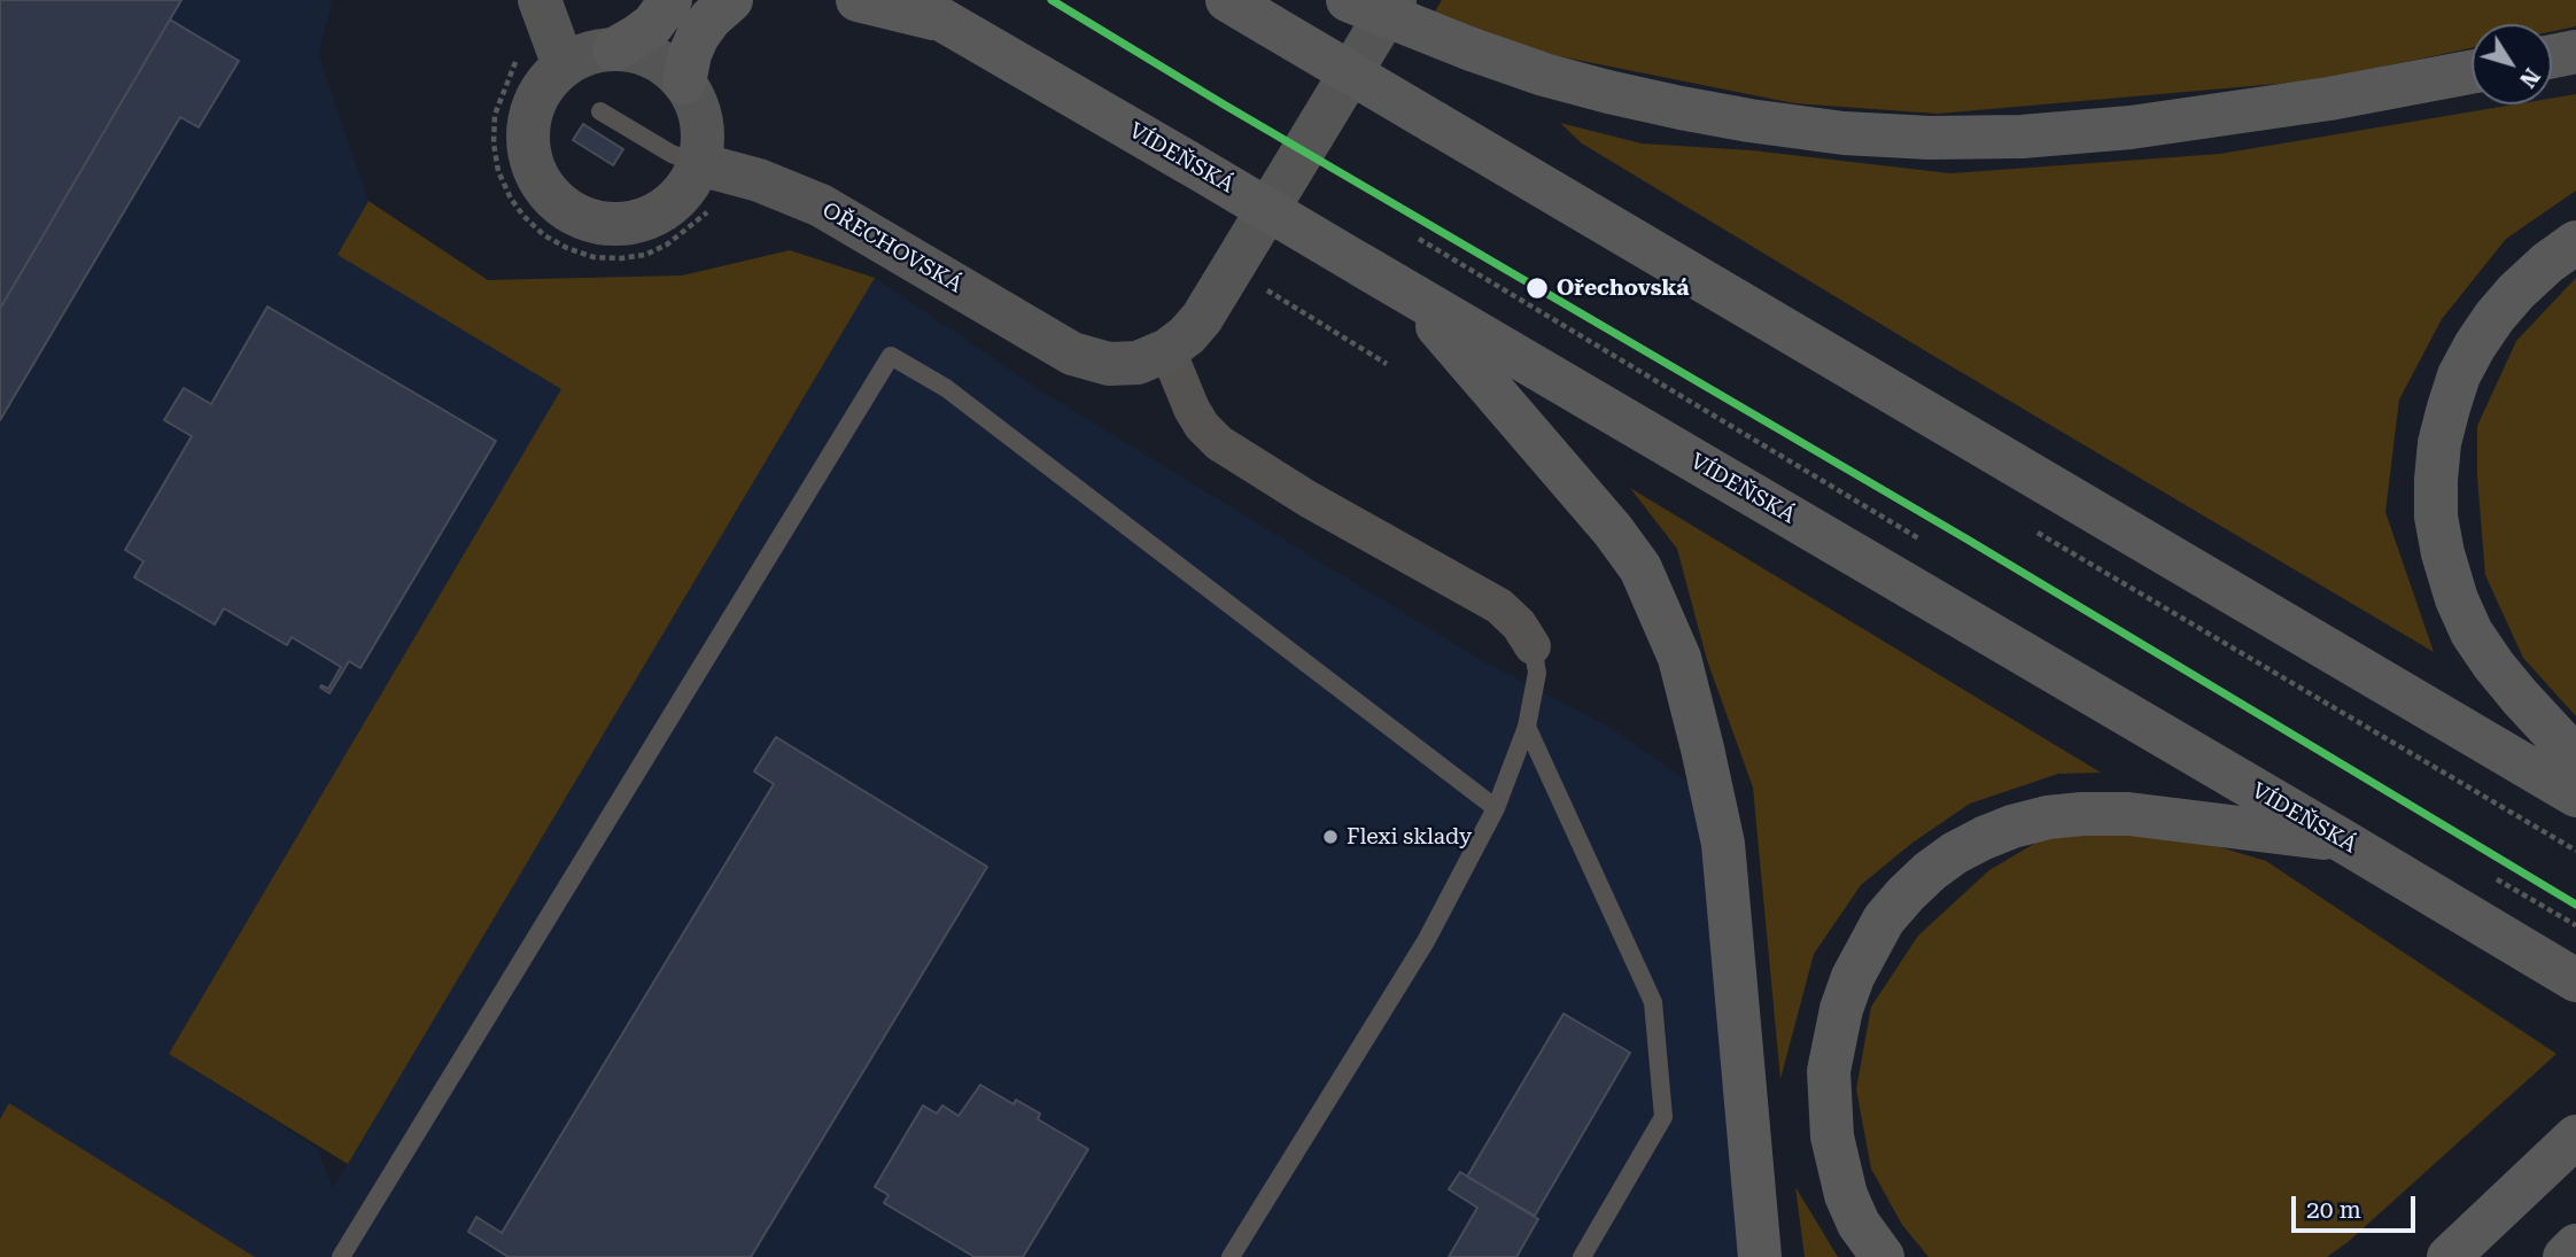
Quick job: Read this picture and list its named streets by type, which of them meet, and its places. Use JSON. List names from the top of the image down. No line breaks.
{"streets":{"highway":["VÍDEŇSKÁ"],"street":["OŘECHOVSKÁ"]},"places":["Ořechovská","Flexi sklady"],"scale_bar":"20 m","north":"bottom right"}
